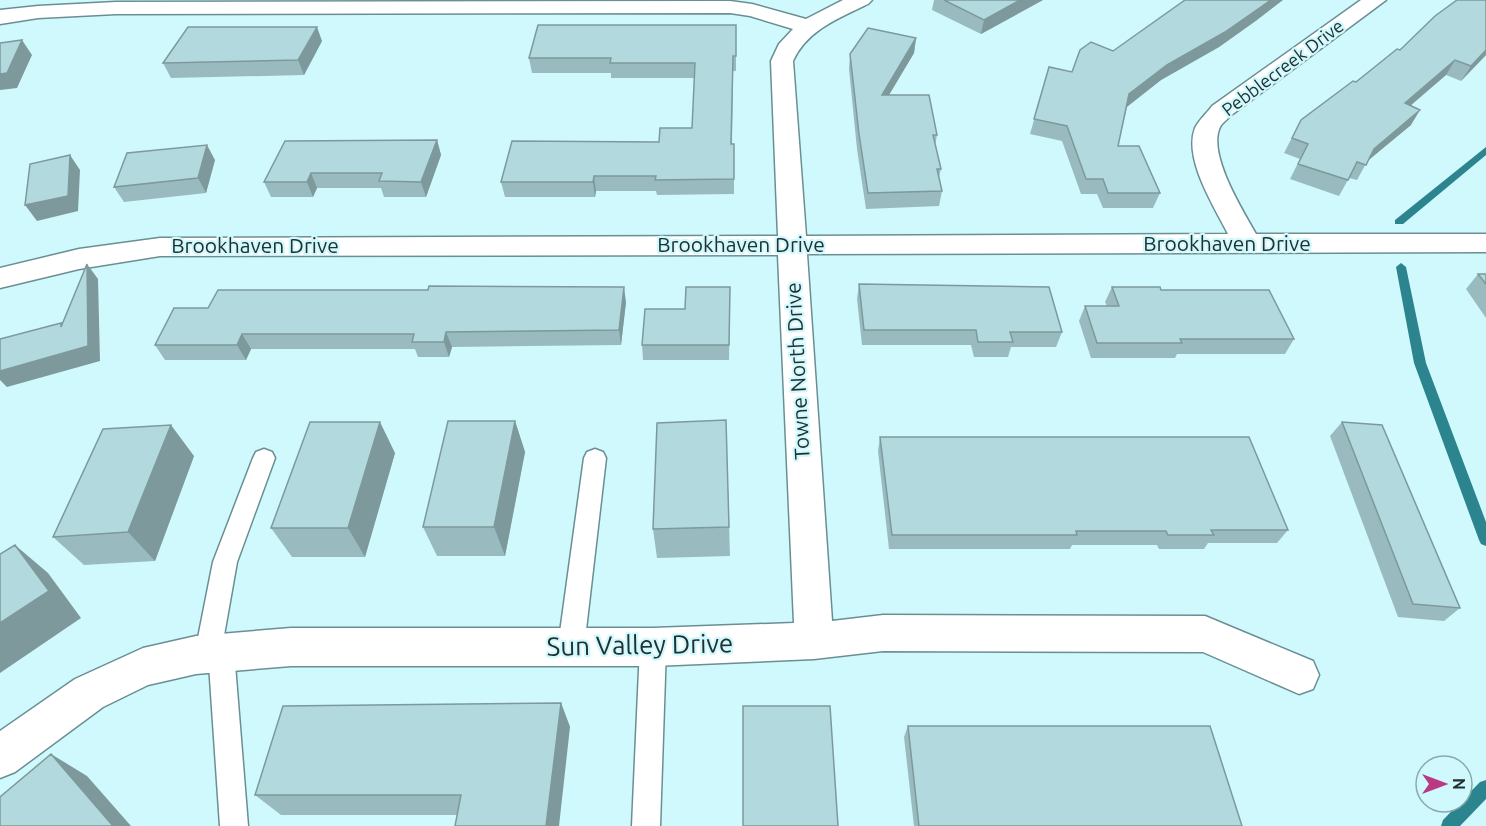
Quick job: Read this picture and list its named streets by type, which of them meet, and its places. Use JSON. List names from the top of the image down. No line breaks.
{"streets":{"street":["Pebblecreek Drive","Brookhaven Drive","Towne North Drive","Sun Valley Drive"]},"crossings":[["Pebblecreek Drive","Brookhaven Drive"],["Brookhaven Drive","Towne North Drive"],["Towne North Drive","Sun Valley Drive"]],"north":"right"}
